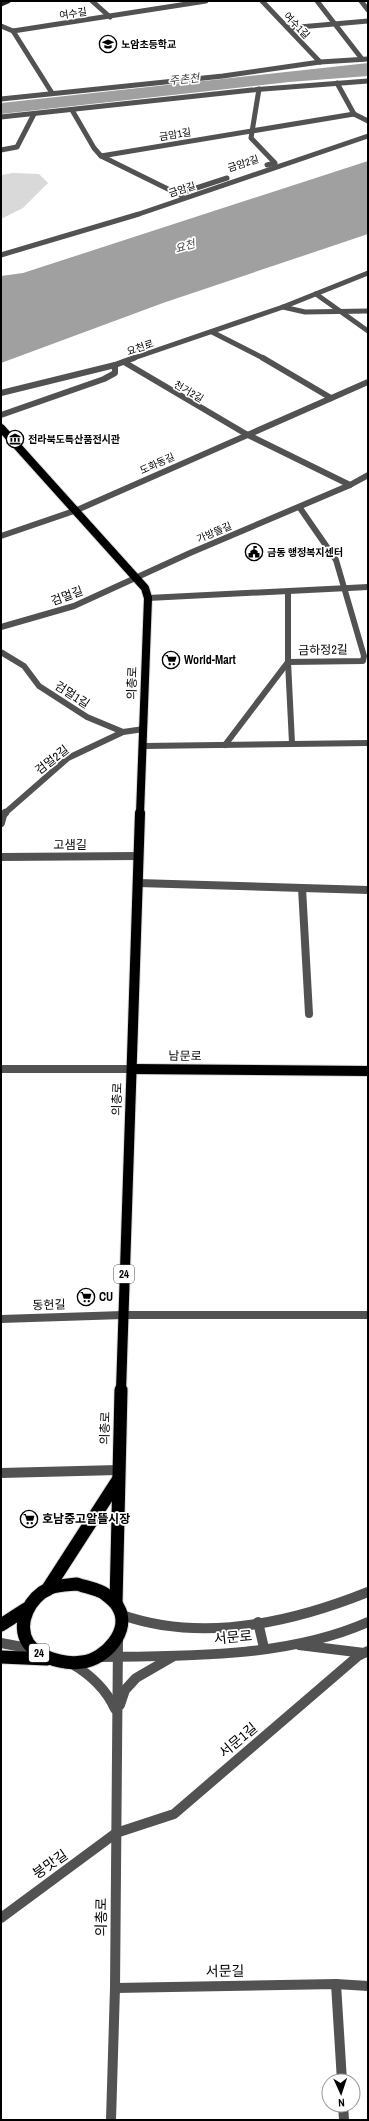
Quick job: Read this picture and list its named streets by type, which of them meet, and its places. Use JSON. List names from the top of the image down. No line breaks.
{"streets":{"main road":["의총로","남문로","24"],"street":["여수길","여수1길","금암1길","금암2길","금암길","요천로","천거2길","도화동길","가방뜰길","검멀길","금하정2길","검멀1길","검멀2길","고샘길","동헌길","서문로","서문1길","붕맛길","서문길"]},"crossings":[["금암1길","금암2길"],["요천로","천거2길"],["천거2길","도화동길"],["도화동길","의총로"],["가방뜰길","검멀길"],["가방뜰길","의총로"],["검멀길","의총로"],["의총로","검멀1길"],["의총로","고샘길"],["의총로","남문로"],["의총로","24"],["의총로","동헌길"],["의총로","서문로"],["의총로","서문1길"],["의총로","붕맛길"],["의총로","서문길"],["검멀1길","검멀2길"],["24","서문로"],["서문1길","붕맛길"]],"water":["주촌천","요천"],"places":{"school or university":["노암초등학교"],"museum":["전라북도특산품전시관"],"public building":["금동 행정복지센터"],"supermarket":["World-Mart","CU","호남중고알뜰시장"]},"north":"bottom"}
